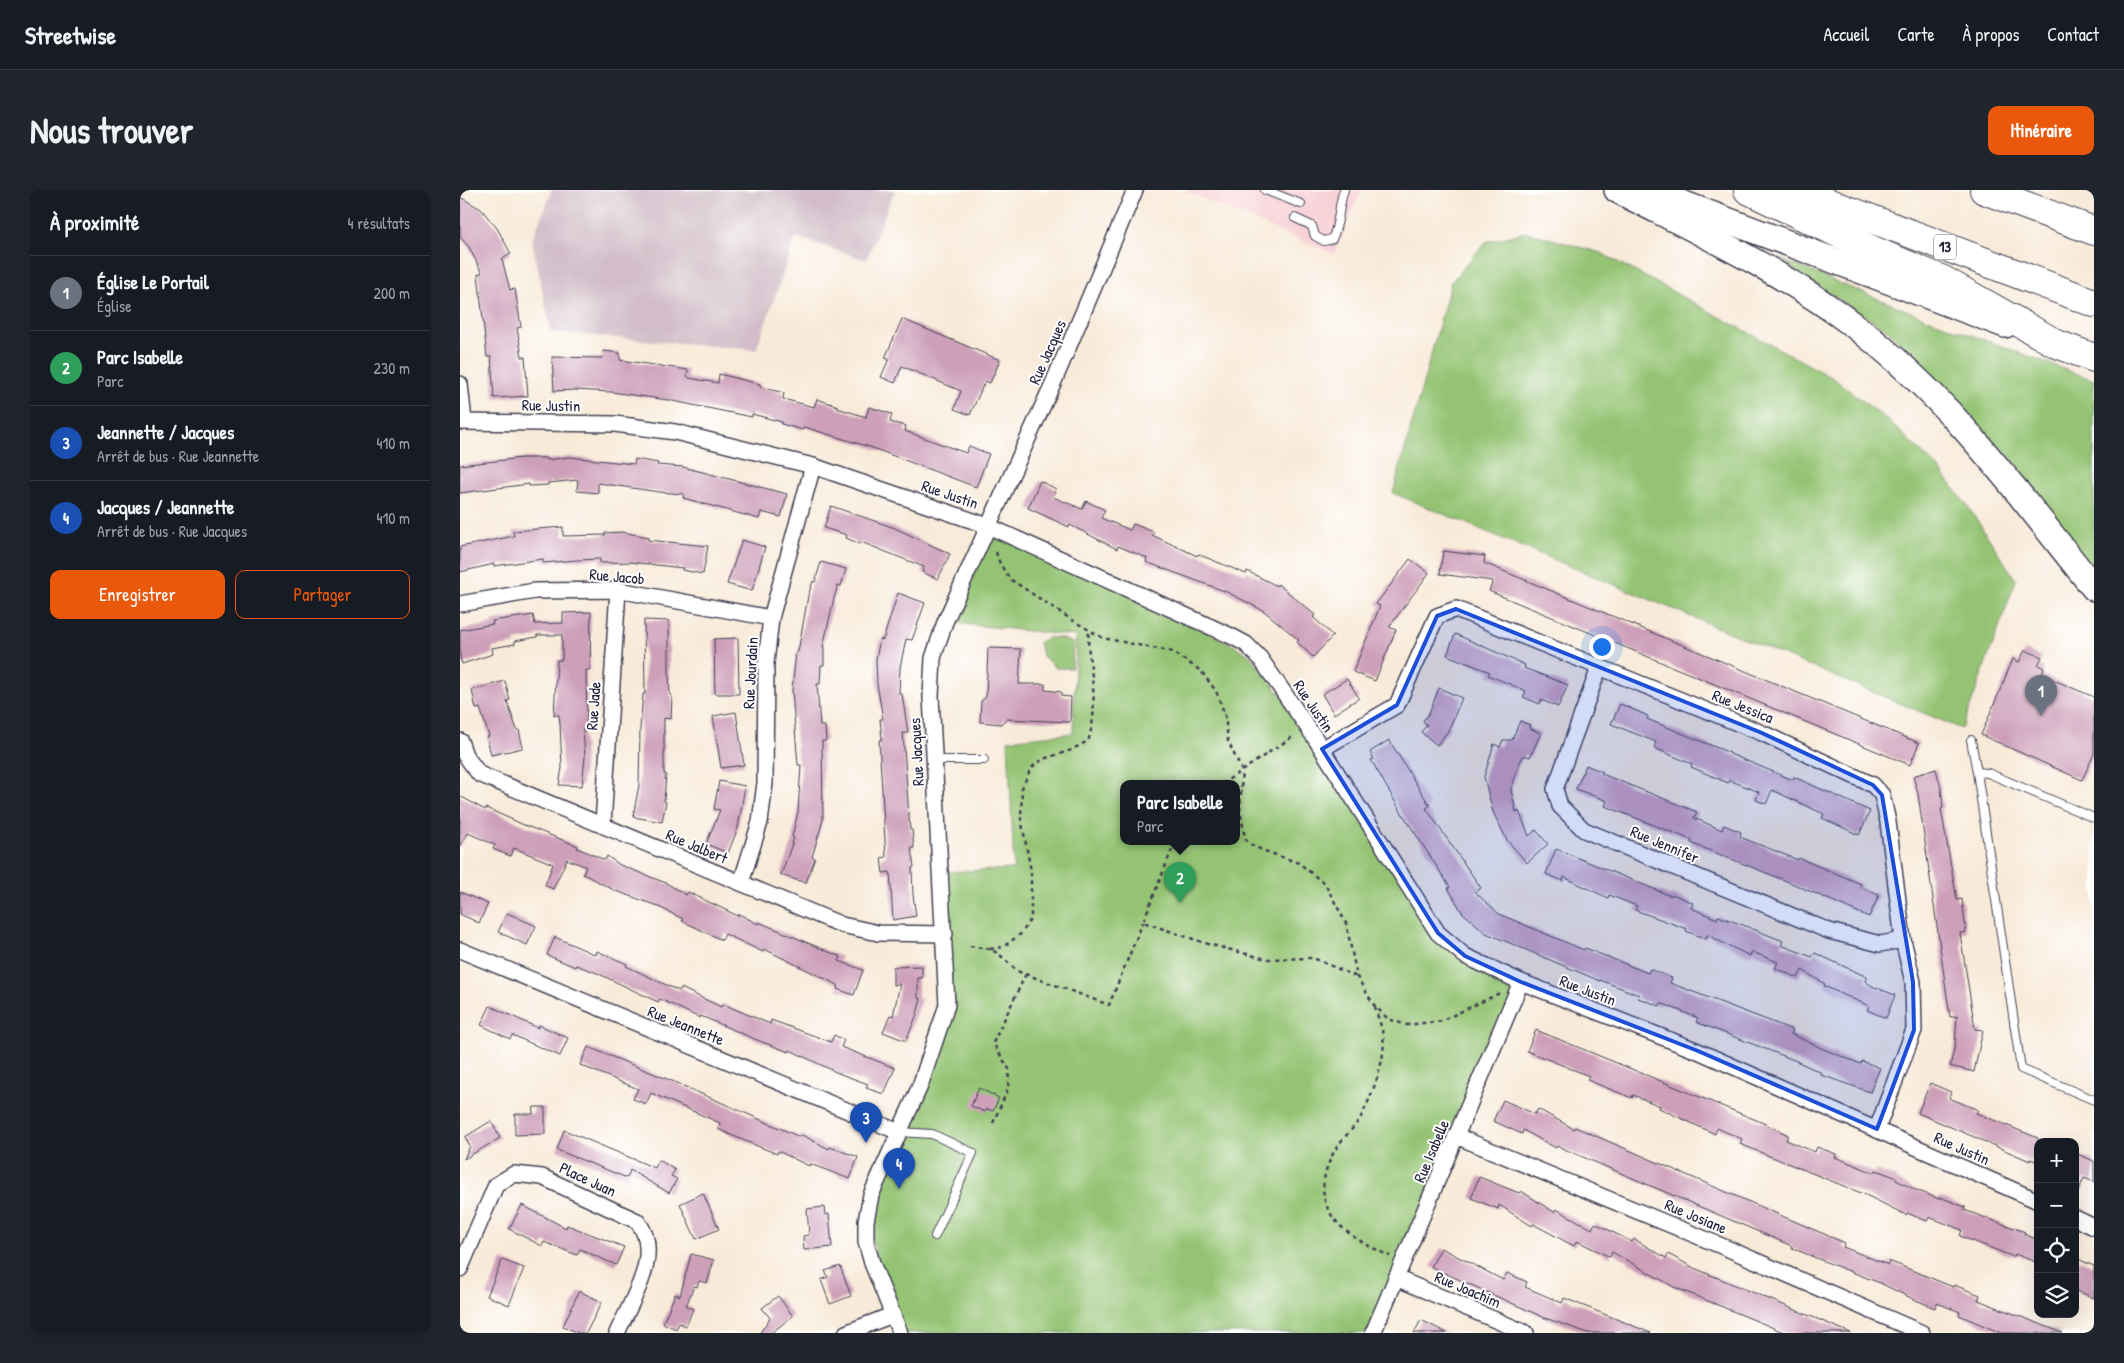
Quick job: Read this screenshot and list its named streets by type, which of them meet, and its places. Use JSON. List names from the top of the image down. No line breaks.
{"streets":{"highway":["13"],"street":["Rue Jacques","Rue Justin","Rue Jacob","Rue Jourdain","Rue Jade","Rue Jessica","Rue Jennifer","Rue Jalbert","Rue Jeannette","Rue Isabelle","Place Juan","Rue Josiane","Rue Joachim"]},"crossings":[["Rue Jacques","Rue Justin"],["Rue Jacques","Rue Jalbert"],["Rue Jacques","Rue Jeannette"],["Rue Justin","Rue Jourdain"],["Rue Justin","Rue Jessica"],["Rue Justin","Rue Isabelle"],["Rue Jacob","Rue Jourdain"],["Rue Jacob","Rue Jade"],["Rue Jourdain","Rue Jalbert"],["Rue Jade","Rue Jalbert"],["Rue Jessica","Rue Jennifer"],["Rue Isabelle","Rue Josiane"],["Rue Isabelle","Rue Joachim"]],"page":{"header":"Streetwise","nav":["Accueil","Carte","À propos","Contact"],"buttons":["Itinéraire",["Enregistrer","Partager"]],"title":"Nous trouver","heading":["À proximité","4 résultats"],"list":[{"mark":"1","name":"Église Le Portail","note":"Église","value":"200 m"},{"mark":"2","name":"Parc Isabelle","note":"Parc","value":"230 m"},{"mark":"3","name":"Jeannette / Jacques","note":"Arrêt de bus · Rue Jeannette","value":"410 m"},{"mark":"4","name":"Jacques / Jeannette","note":"Arrêt de bus · Rue Jacques","value":"410 m"}],"pins":["1","2","3","4"],"popup":["Parc Isabelle","Parc"],"map_buttons":["+","−"]}}
